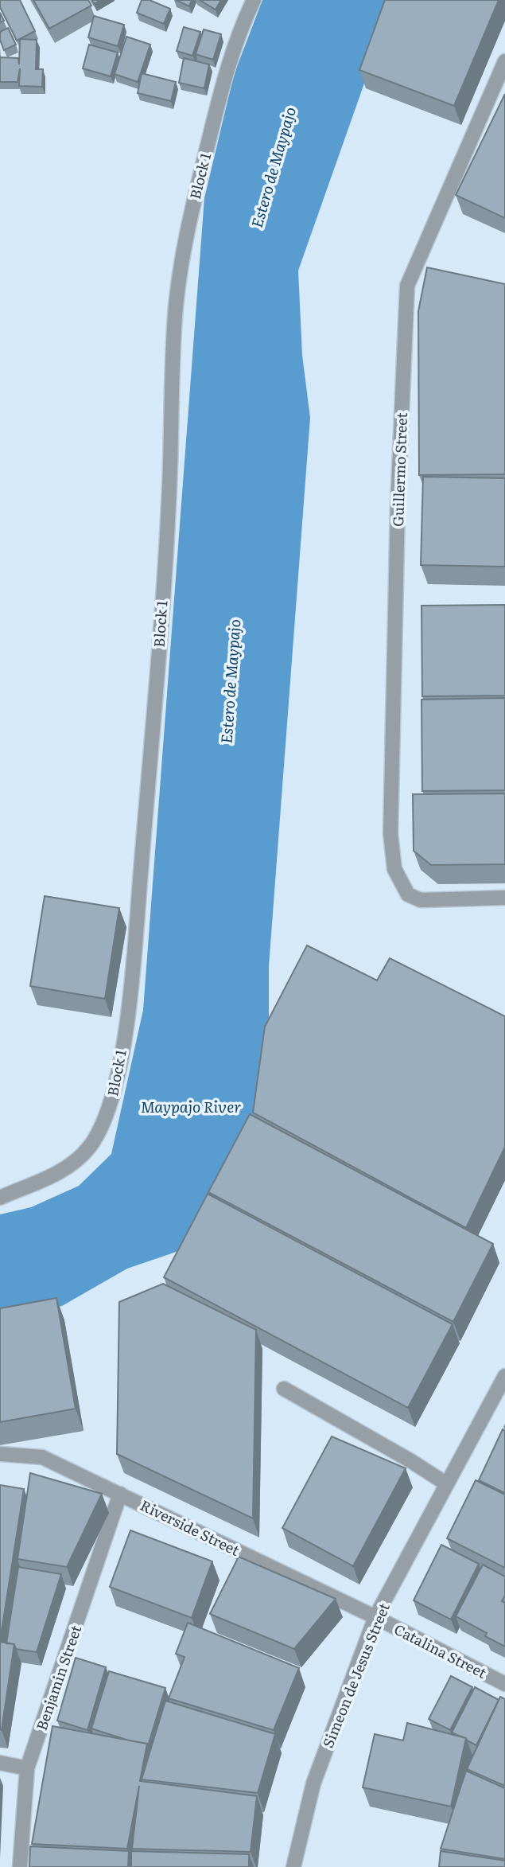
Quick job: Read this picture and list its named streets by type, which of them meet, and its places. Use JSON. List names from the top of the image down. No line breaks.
{"streets":{"street":["Block 1","Guillermo Street","Riverside Street","Catalina Street","Simeon de Jesus Street","Benjamin Street"]},"crossings":[["Riverside Street","Catalina Street"],["Riverside Street","Simeon de Jesus Street"],["Riverside Street","Benjamin Street"],["Catalina Street","Simeon de Jesus Street"]],"water":["Estero de Maypajo","Maypajo River"]}
